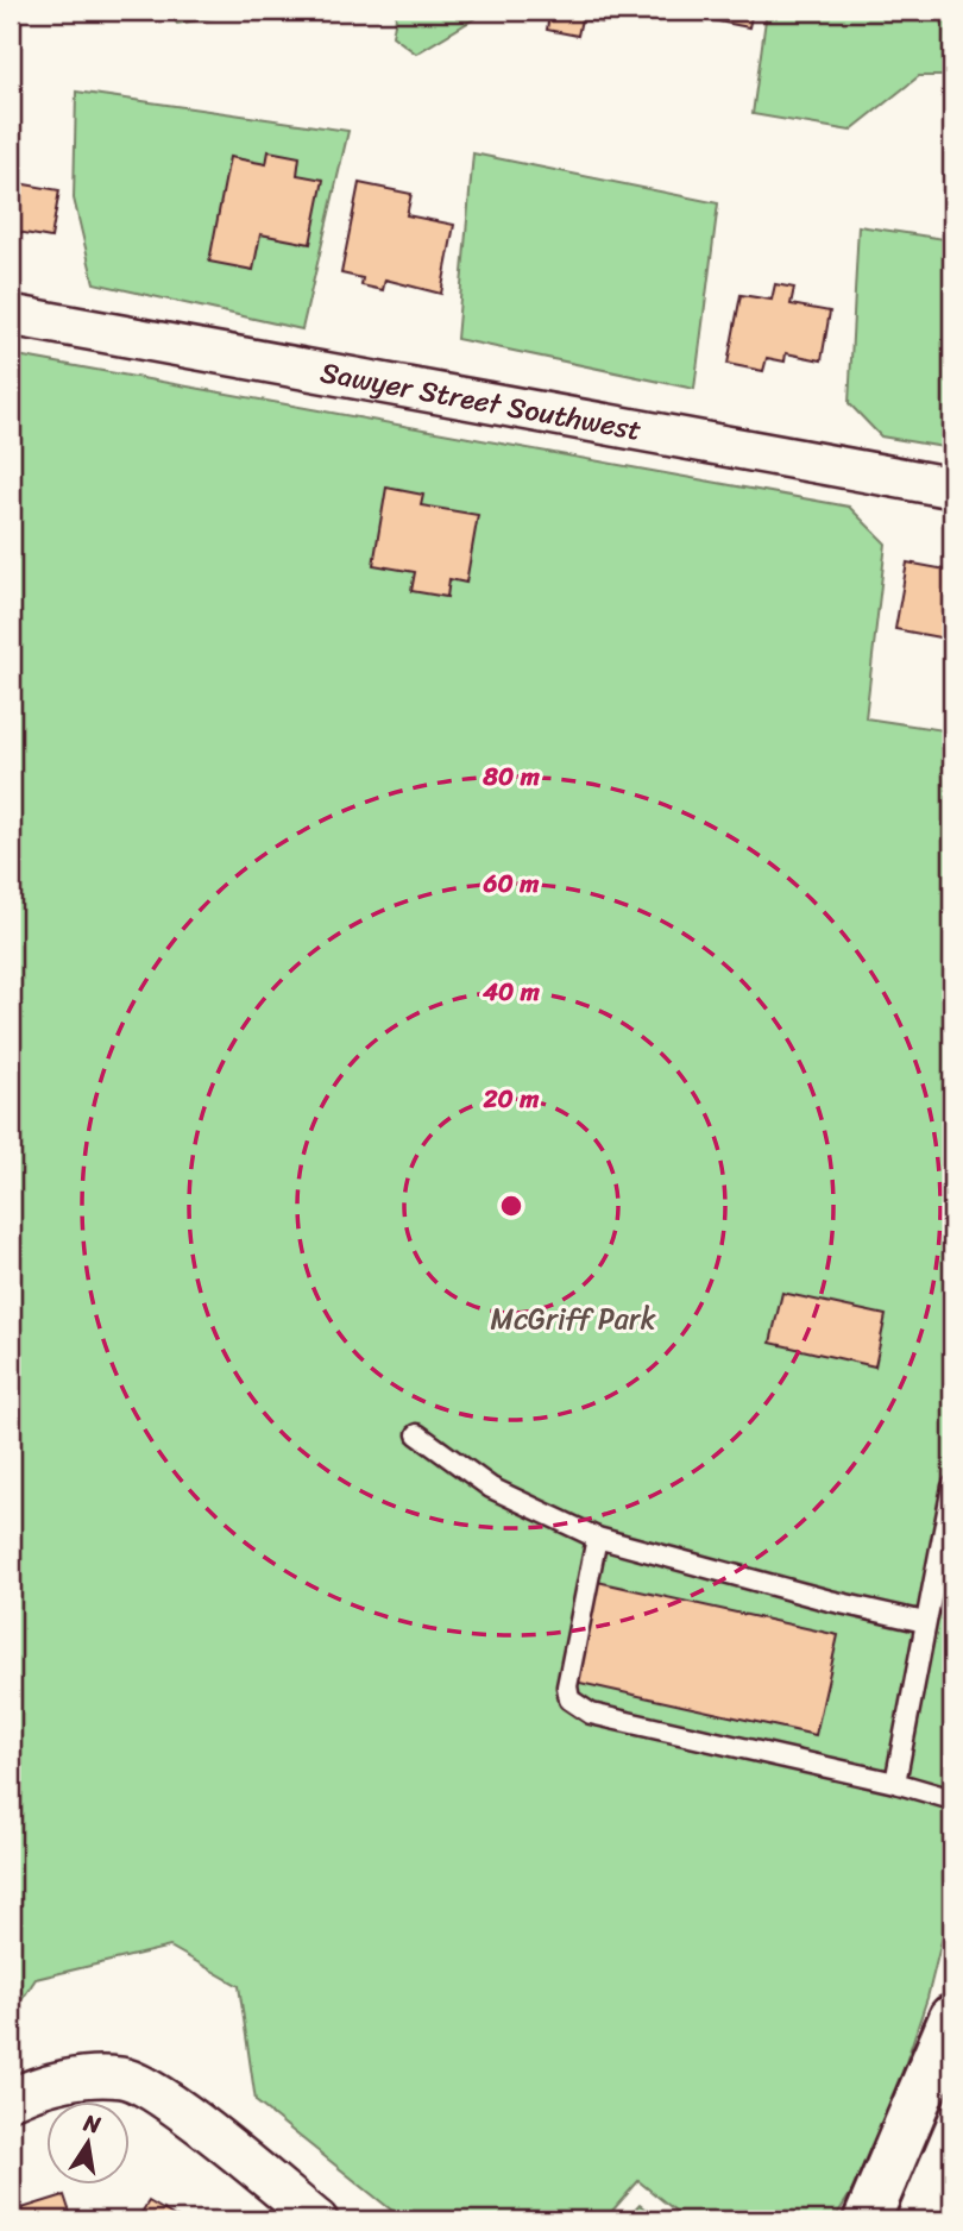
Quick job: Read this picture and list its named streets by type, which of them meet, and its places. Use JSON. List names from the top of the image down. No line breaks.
{"streets":{"street":["Sawyer Street Southwest"]},"parks":["McGriff Park"],"north":"top","rings":["80 m","60 m","40 m","20 m"]}
